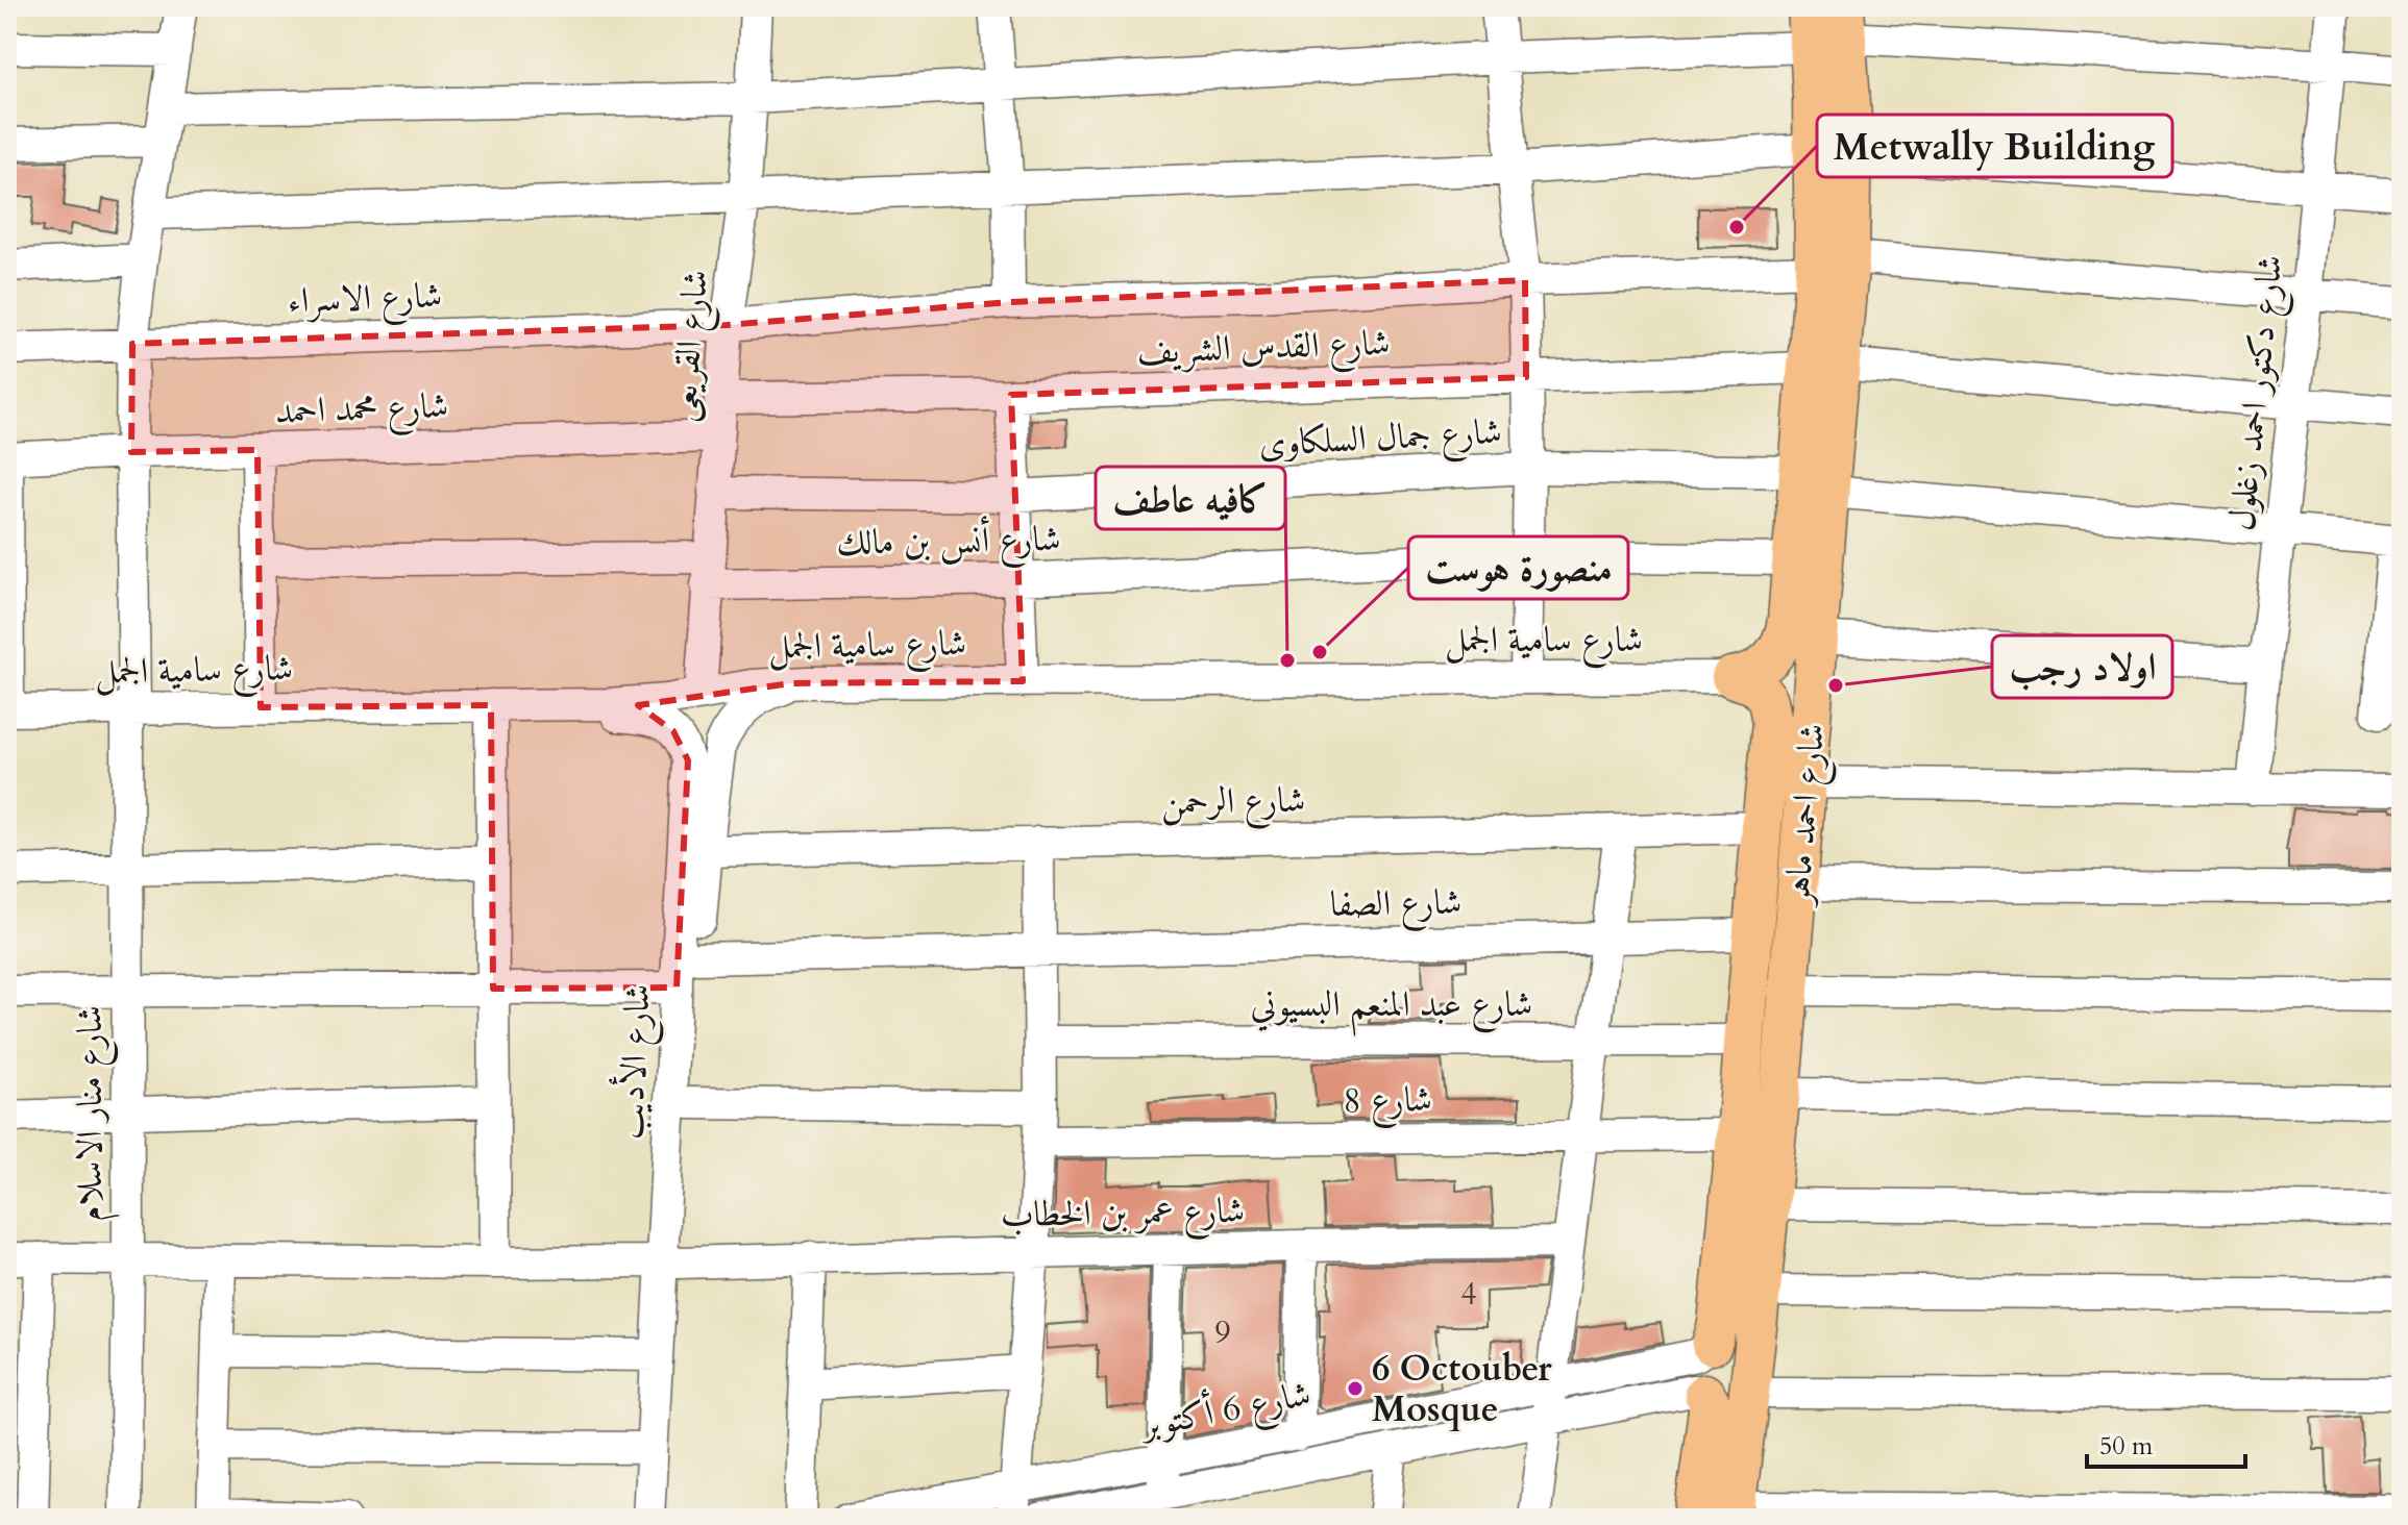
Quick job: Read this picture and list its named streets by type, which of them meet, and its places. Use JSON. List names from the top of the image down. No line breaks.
{"streets":{"main road":["شارع احمد ماهر"],"street":["شارع الاسراء","شارع القريعى","شارع القدس الشريف","شارع دكتور احمد زغلول","شارع محمد احمد","شارع جمال السلكاوى","شارع أنس بن مالك","شارع سامية الجمل","شارع الرحمن","شارع الصفا","شارع عبد المنعم البسيوني","شارع الأديب","شارع 8","شارع منار الاسلام","شارع عمر بن الخطاب","شارع 6 أكتوبر"]},"crossings":[["شارع الاسراء","شارع القريعى"],["شارع الاسراء","شارع دكتور احمد زغلول"],["شارع الاسراء","شارع احمد ماهر"],["شارع الاسراء","شارع منار الاسلام"],["شارع القريعى","شارع القدس الشريف"],["شارع القريعى","شارع محمد احمد"],["شارع القريعى","شارع جمال السلكاوى"],["شارع القريعى","شارع أنس بن مالك"],["شارع القريعى","شارع سامية الجمل"],["شارع القدس الشريف","شارع دكتور احمد زغلول"],["شارع القدس الشريف","شارع احمد ماهر"],["شارع دكتور احمد زغلول","شارع جمال السلكاوى"],["شارع محمد احمد","شارع منار الاسلام"],["شارع جمال السلكاوى","شارع احمد ماهر"],["شارع أنس بن مالك","شارع احمد ماهر"],["شارع سامية الجمل","شارع احمد ماهر"],["شارع سامية الجمل","شارع الأديب"],["شارع سامية الجمل","شارع منار الاسلام"],["شارع الرحمن","شارع احمد ماهر"],["شارع الرحمن","شارع الأديب"],["شارع احمد ماهر","شارع الصفا"],["شارع احمد ماهر","شارع عبد المنعم البسيوني"],["شارع احمد ماهر","شارع 8"],["شارع احمد ماهر","شارع 6 أكتوبر"],["شارع الصفا","شارع الأديب"],["شارع الأديب","شارع عمر بن الخطاب"],["شارع منار الاسلام","شارع عمر بن الخطاب"]],"places":["Metwally Building","منصورة هوست","كافيه عاطف","اولاد رجب","6 Octouber Mosque"],"house_numbers":["4","9"],"scale_bar":"50 m"}
